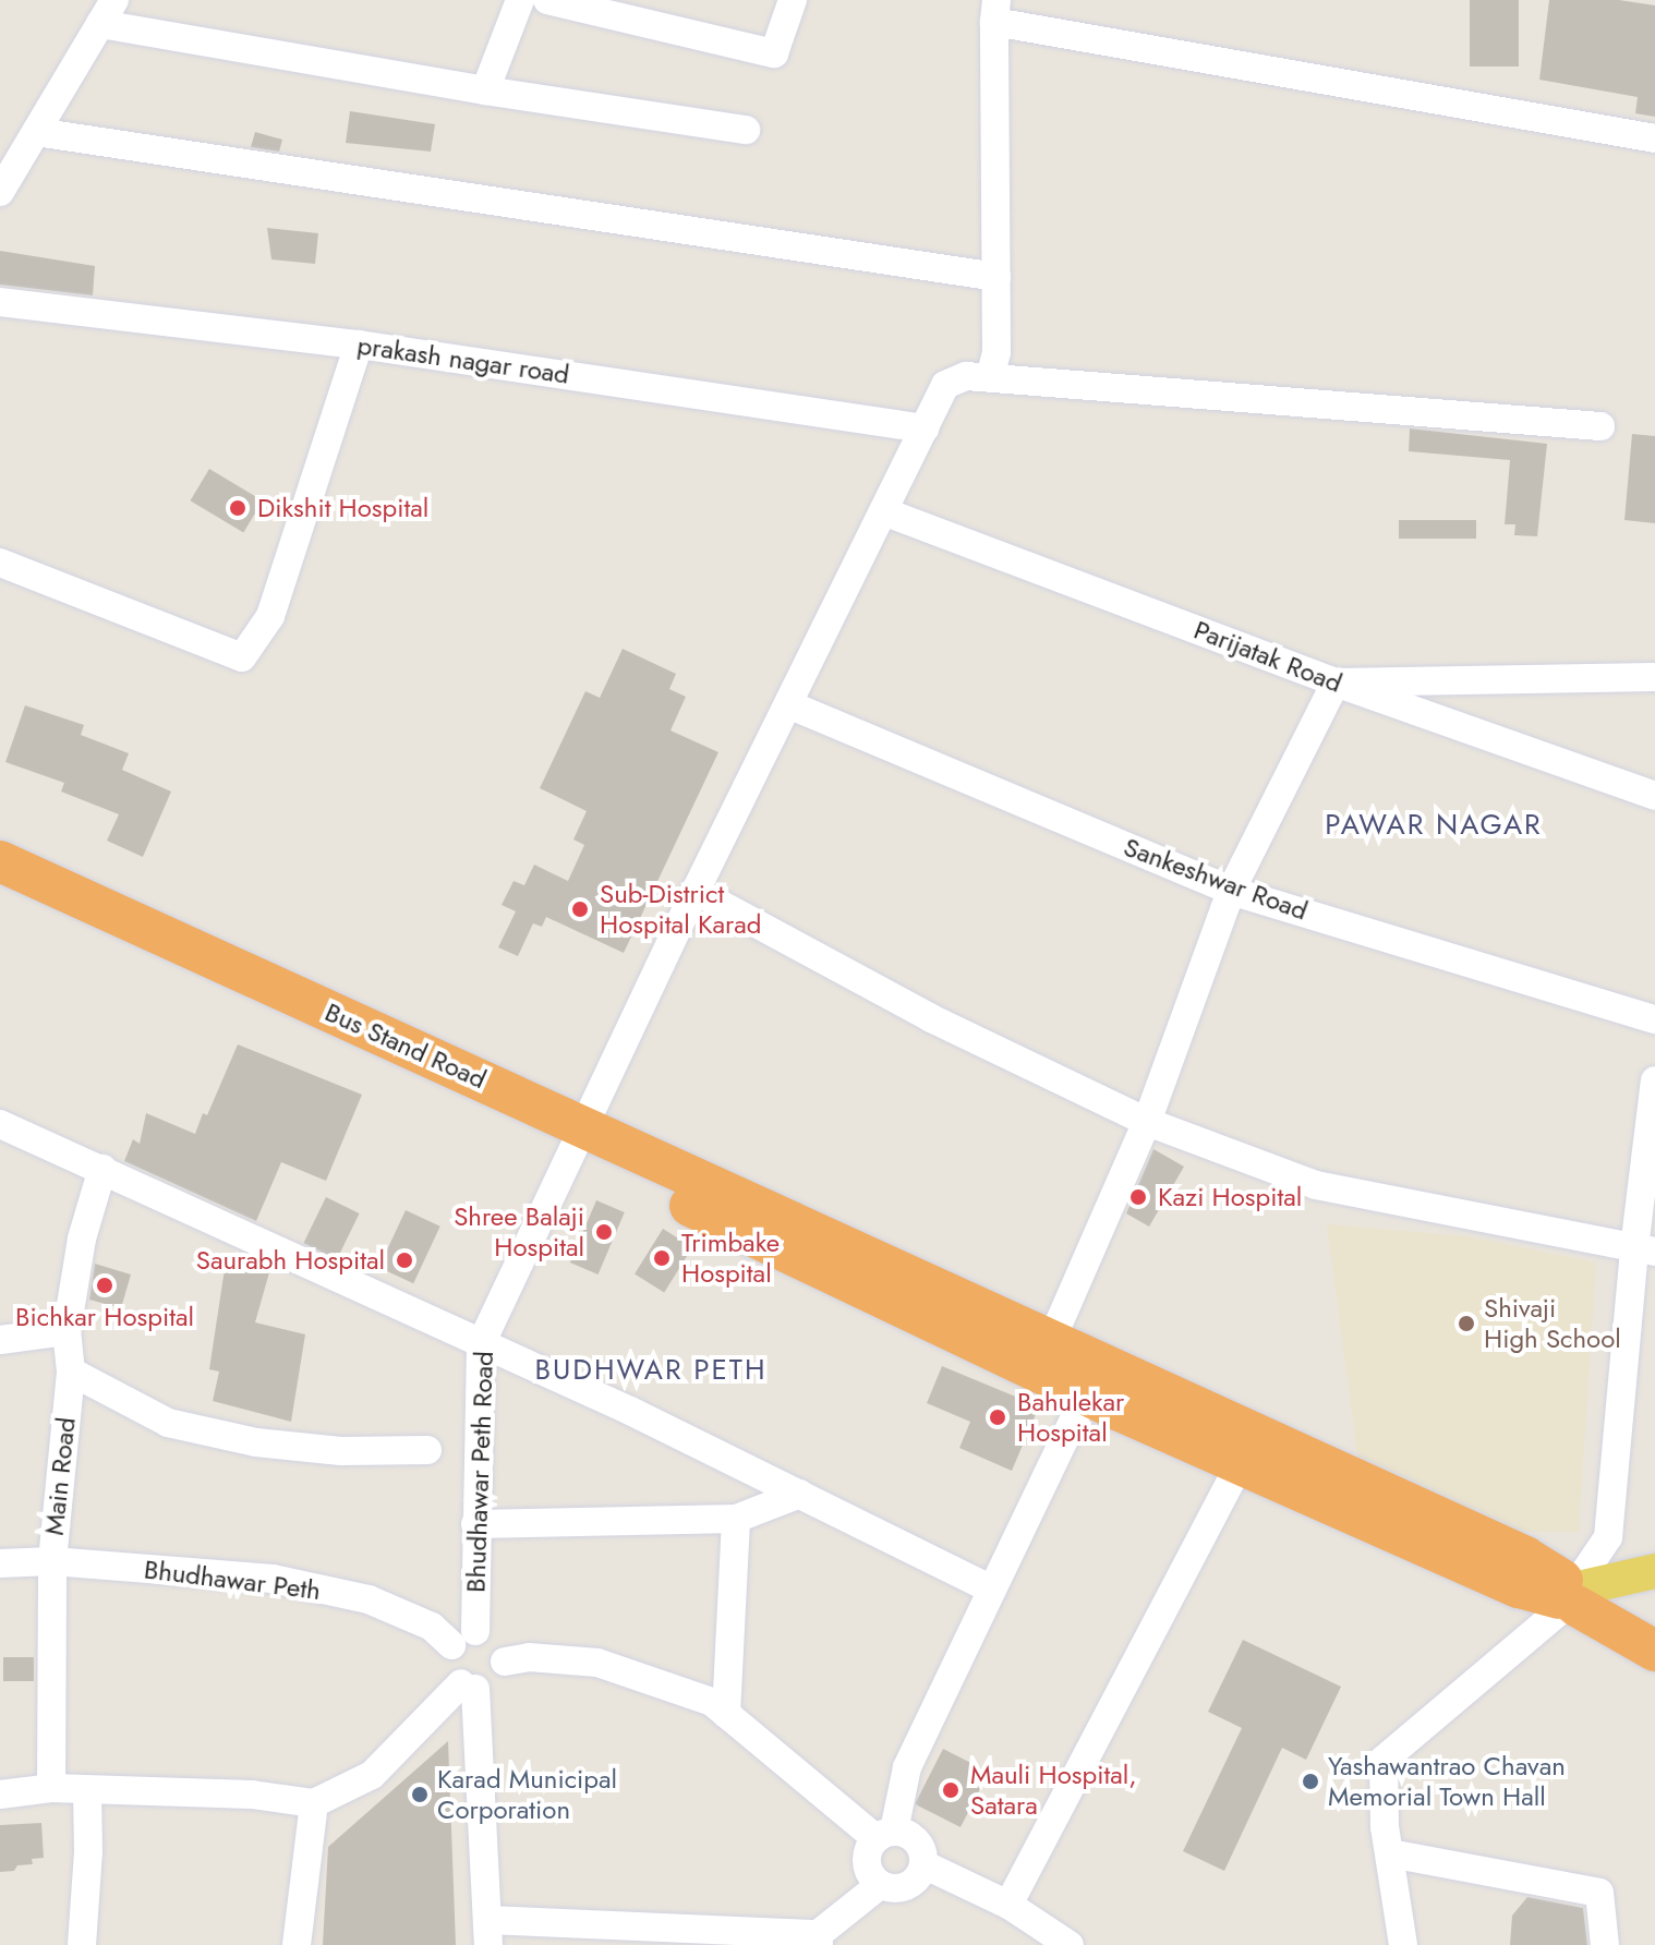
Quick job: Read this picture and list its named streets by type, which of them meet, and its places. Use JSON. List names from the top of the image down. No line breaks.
{"streets":{"street":["prakash nagar road","Parijatak Road","Sankeshwar Road","Bhudhawar Peth Road","Main Road","Bhudhawar Peth"]},"crossings":[["prakash nagar road","Bhudhawar Peth Road"],["Parijatak Road","Bhudhawar Peth Road"],["Sankeshwar Road","Bhudhawar Peth Road"],["Bhudhawar Peth Road","Bhudhawar Peth"],["Main Road","Bhudhawar Peth"]],"districts":["PAWAR NAGAR","BUDHWAR PETH"],"places":["Dikshit Hospital","Sub-District Hospital Karad","Kazi Hospital","Shree Balaji Hospital","Trimbake Hospital","Saurabh Hospital","Bichkar Hospital","Shivaji High School","Bahulekar Hospital","Yashawantrao Chavan Memorial Town Hall","Mauli Hospital, Satara","Karad Municipal Corporation"]}
